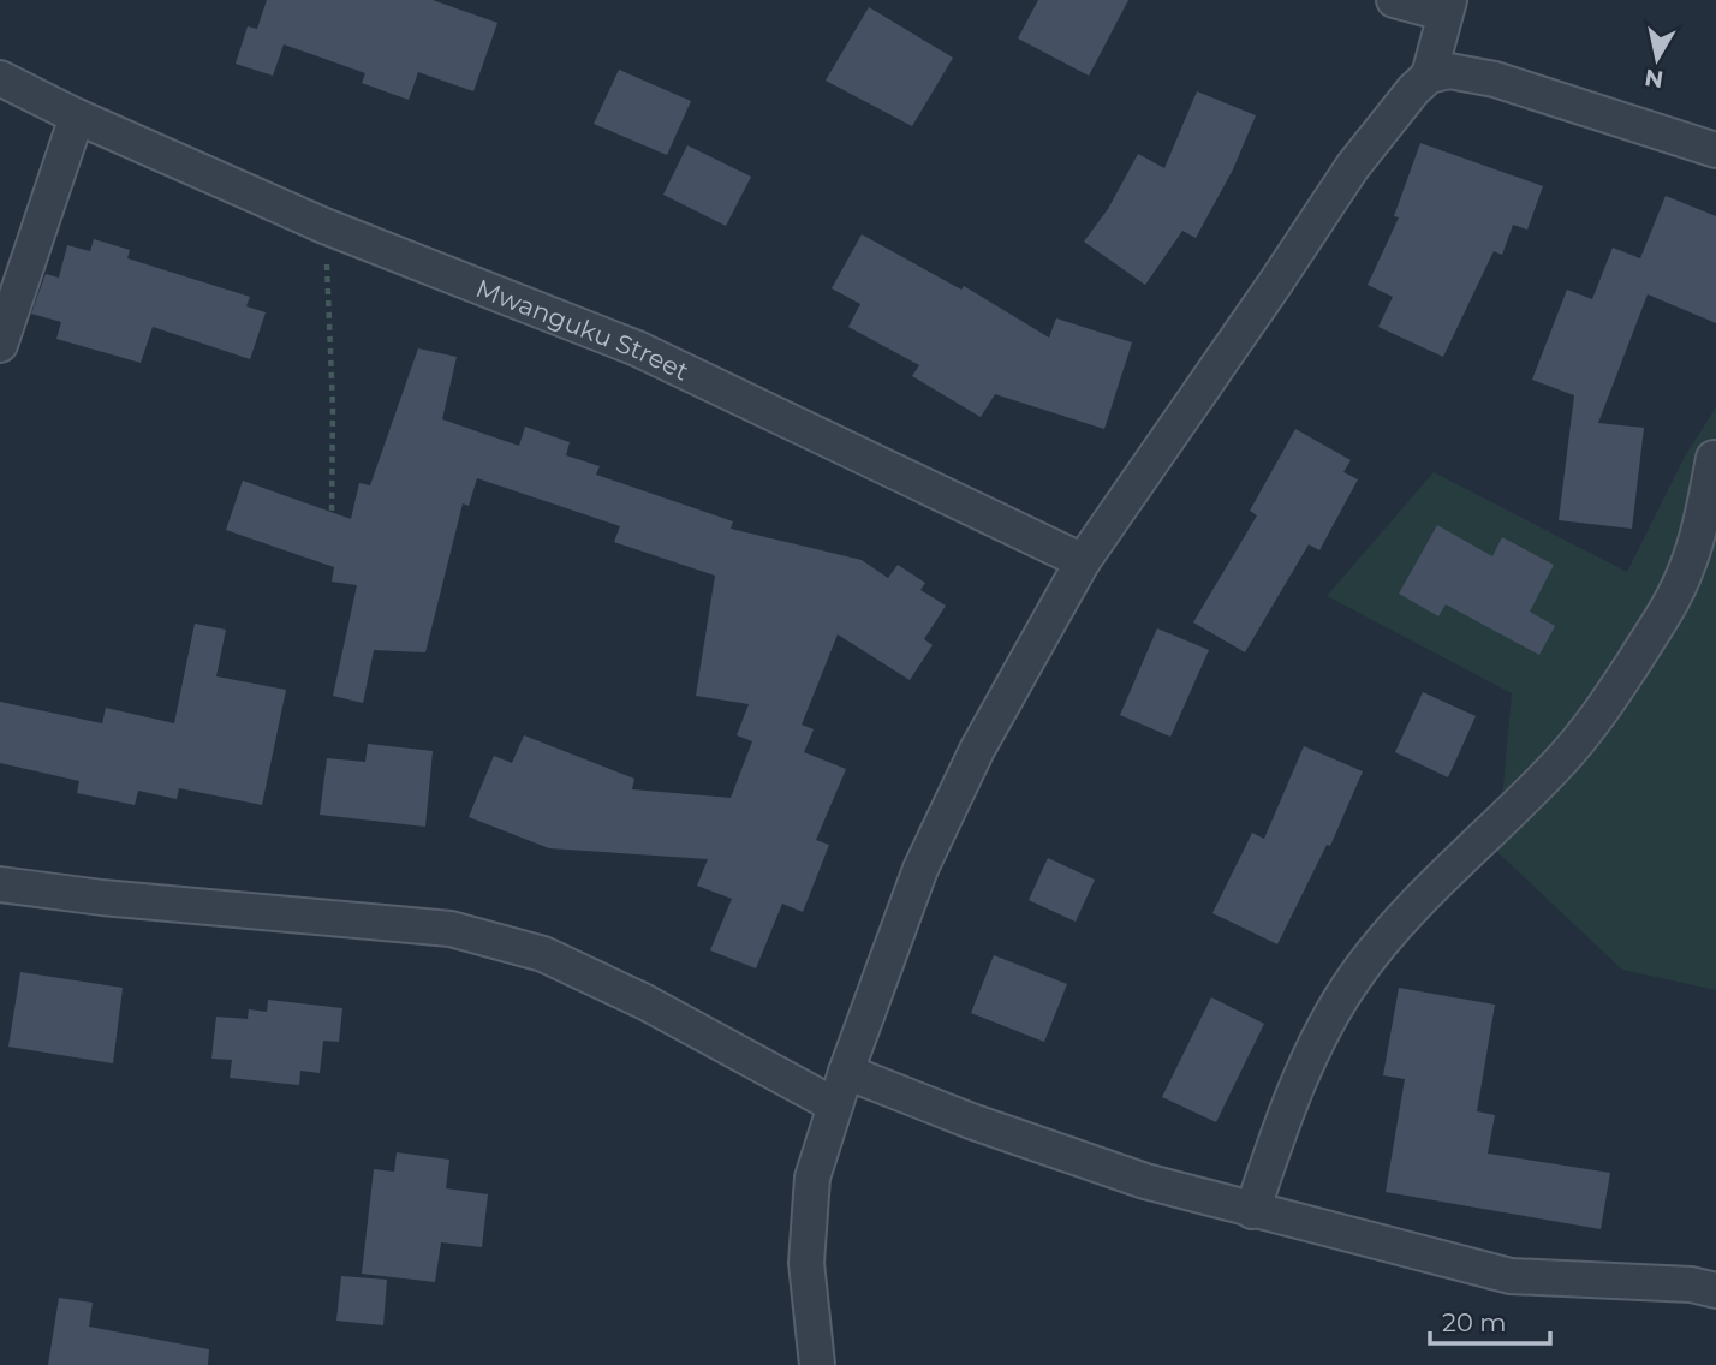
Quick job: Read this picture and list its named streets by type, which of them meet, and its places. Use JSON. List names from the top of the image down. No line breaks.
{"streets":{"street":["Mwanguku Street"]},"scale_bar":"20 m","north":"bottom"}
